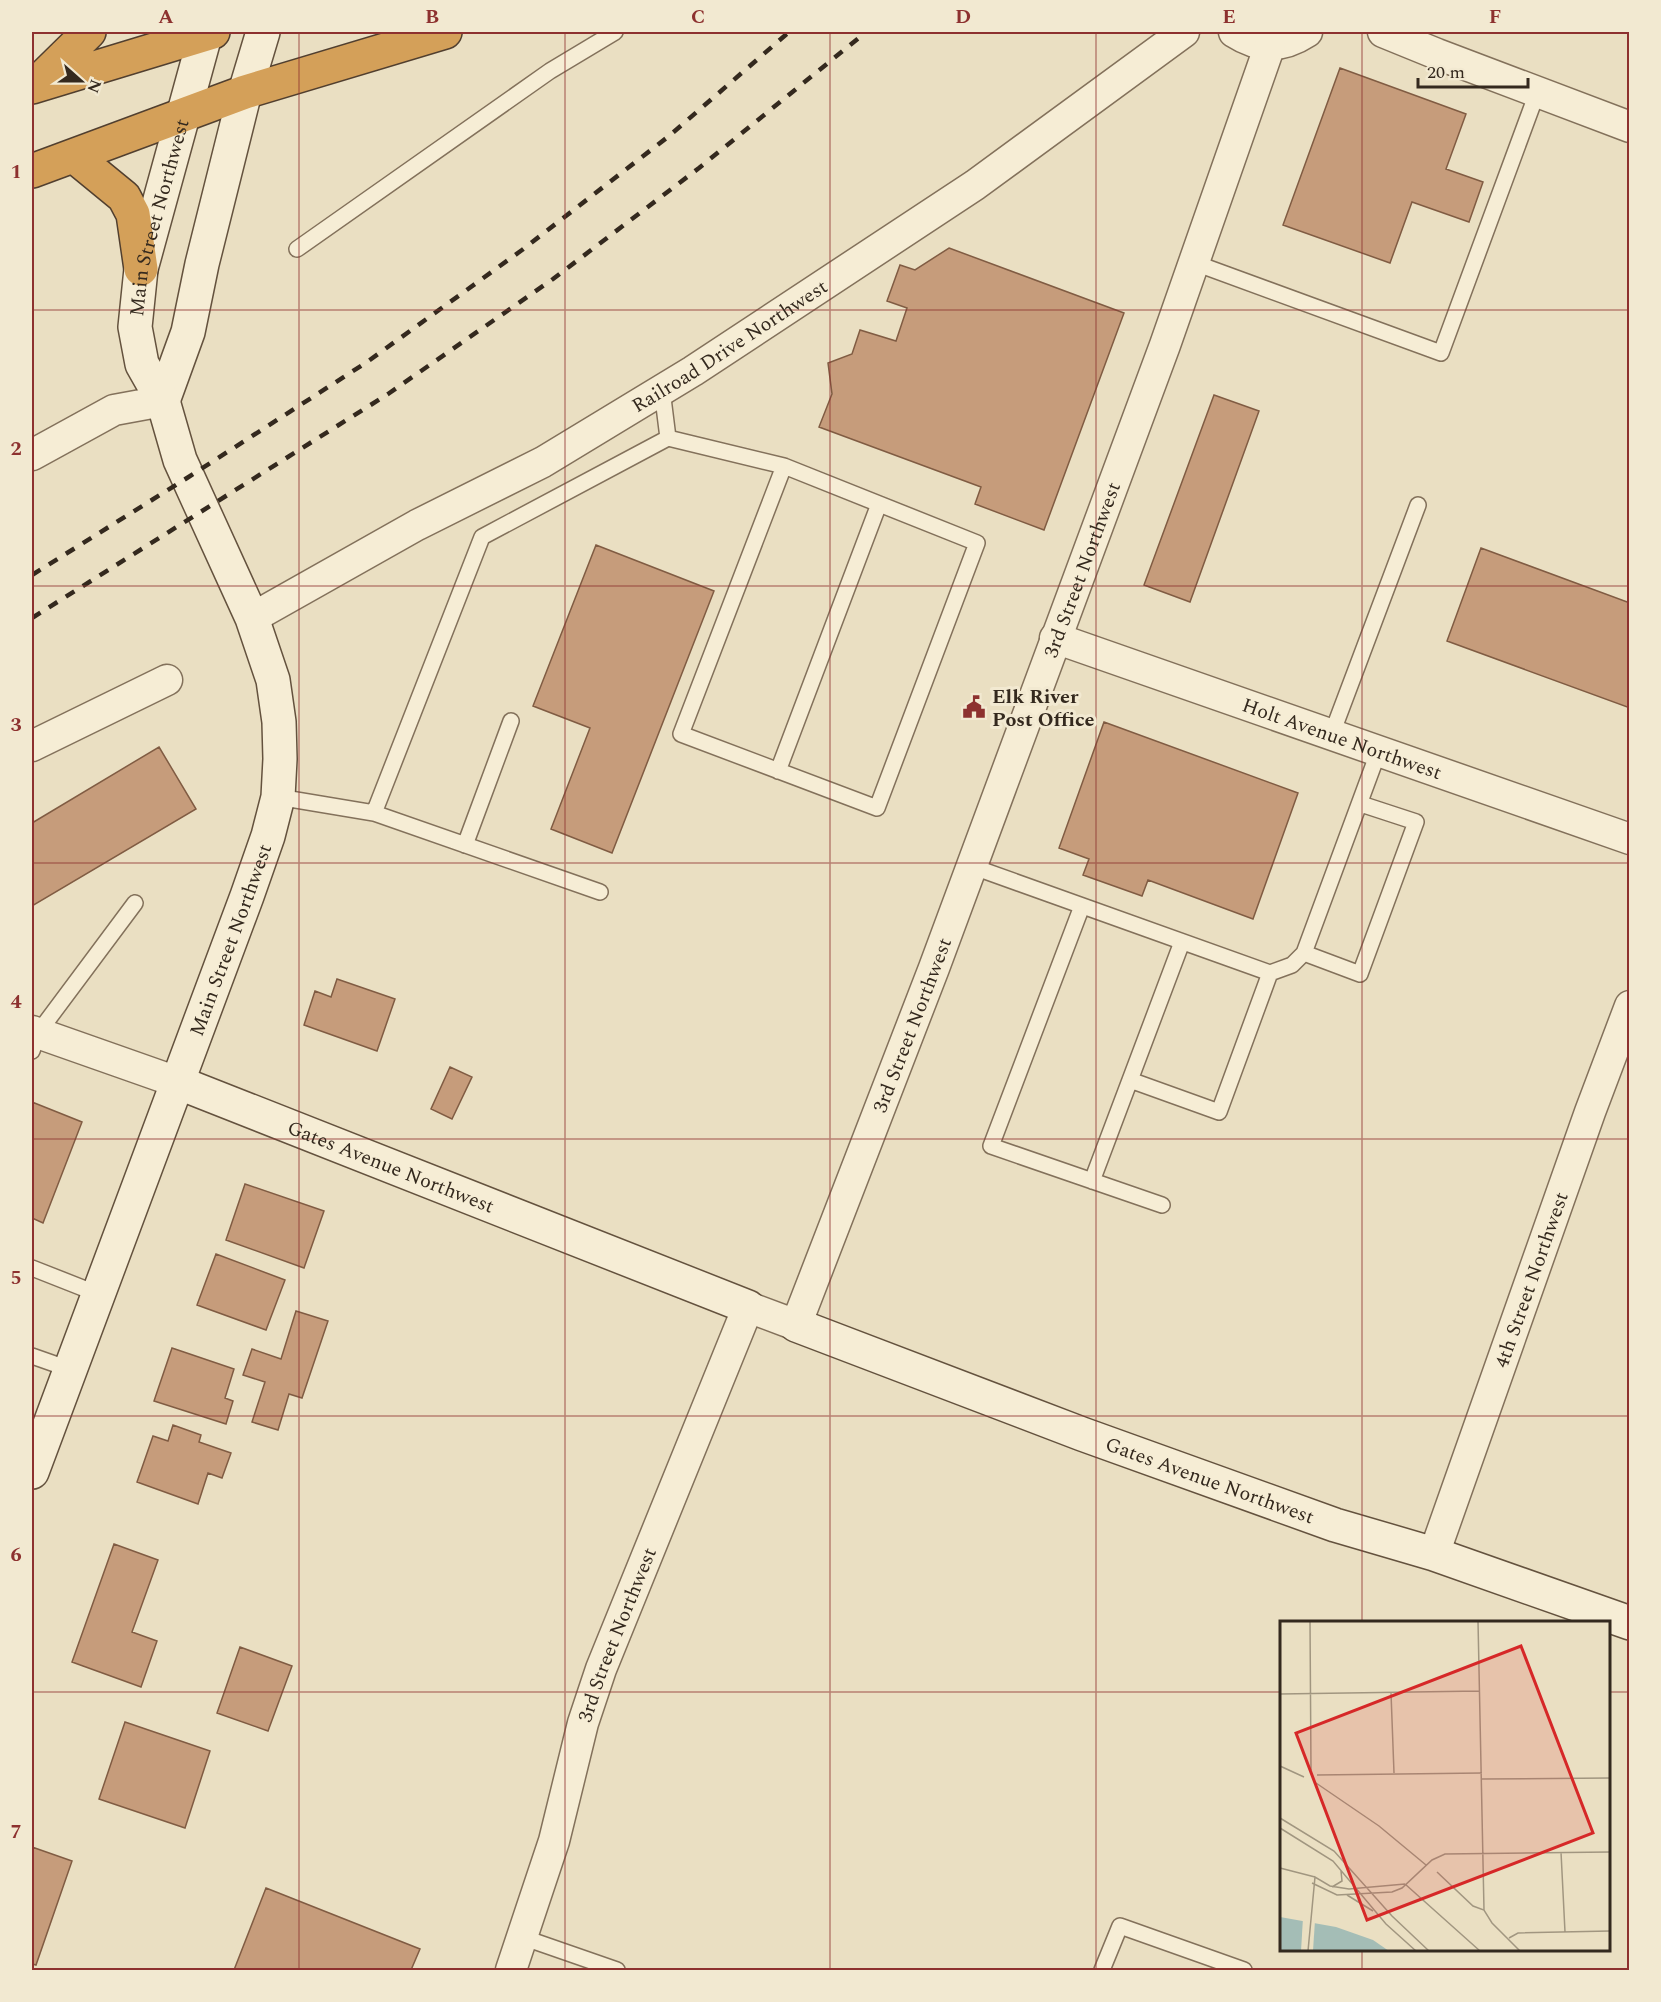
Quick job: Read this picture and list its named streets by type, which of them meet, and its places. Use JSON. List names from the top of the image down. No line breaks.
{"streets":{"main road":["Main Street Northwest","Gates Avenue Northwest"],"street":["Railroad Drive Northwest","3rd Street Northwest","Holt Avenue Northwest","4th Street Northwest"]},"crossings":[["Main Street Northwest","Railroad Drive Northwest"],["Main Street Northwest","Gates Avenue Northwest"],["3rd Street Northwest","Holt Avenue Northwest"],["3rd Street Northwest","Gates Avenue Northwest"],["Gates Avenue Northwest","4th Street Northwest"]],"places":{"public building":["Elk River Post Office"]},"scale_bar":"20 m","north":"right","grid":{"columns":["A","B","C","D","E","F"],"rows":["1","2","3","4","5","6","7"]}}
